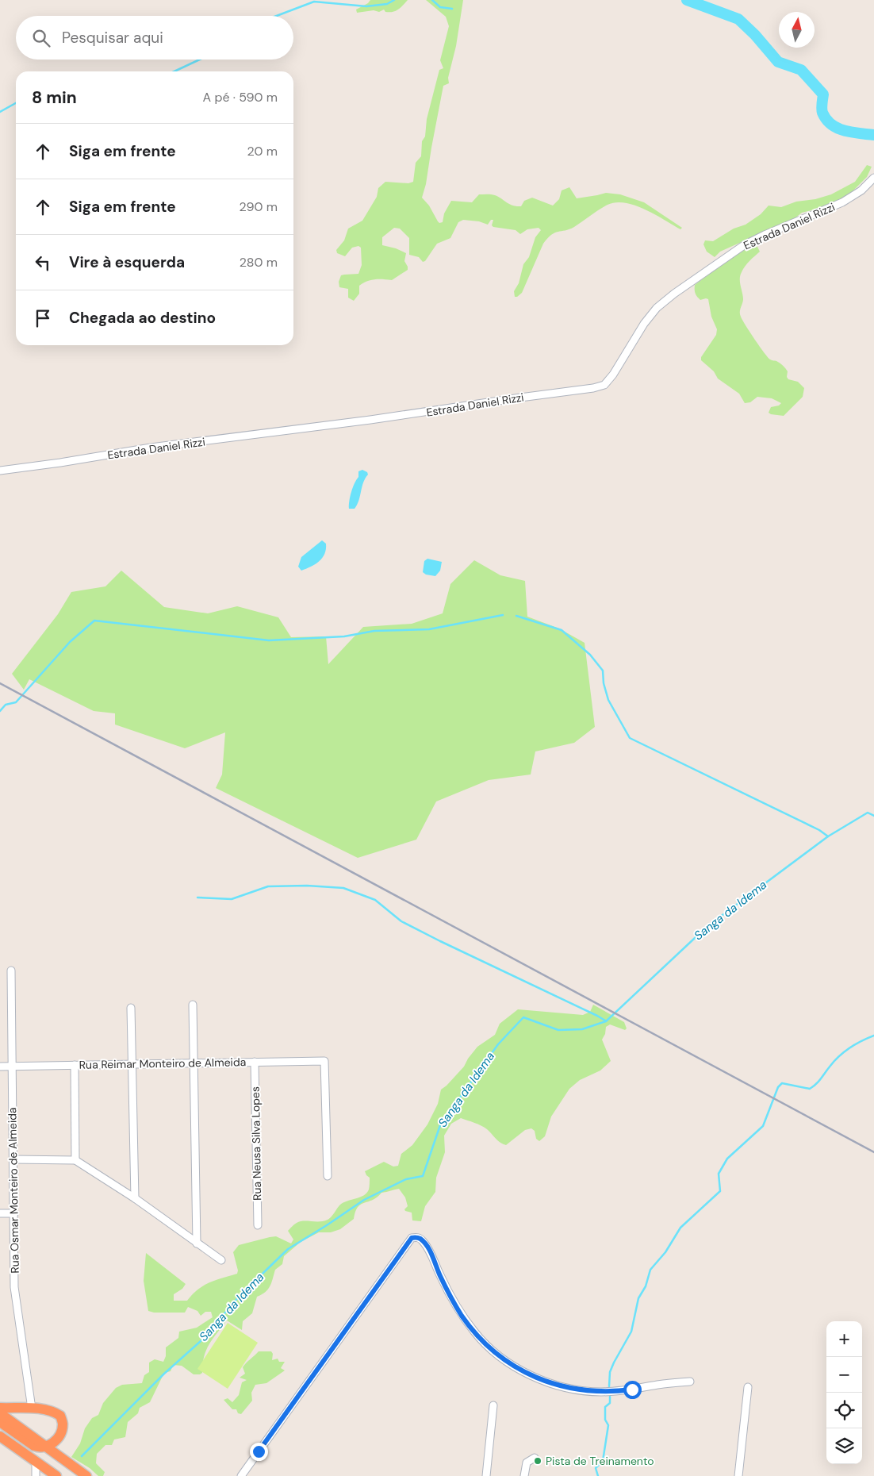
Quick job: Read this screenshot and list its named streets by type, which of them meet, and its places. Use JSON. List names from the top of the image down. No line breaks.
{"streets":{"street":["Estrada Daniel Rizzi","Rua Reimar Monteiro de Almeida","Rua Neusa Silva Lopes","Rua Osmar Monteiro de Almeida"]},"crossings":[["Rua Reimar Monteiro de Almeida","Rua Neusa Silva Lopes"],["Rua Reimar Monteiro de Almeida","Rua Osmar Monteiro de Almeida"]],"water":["Sanga da Idema"],"places":["Pista de Treinamento"],"north":"top","page":{"search":"Pesquisar aqui","heading":["8 min","A pé · 590 m"],"list":[["Siga em frente","20 m"],["Siga em frente","290 m"],["Vire à esquerda","280 m"],"Chegada ao destino"],"map_buttons":["+","−"]}}
